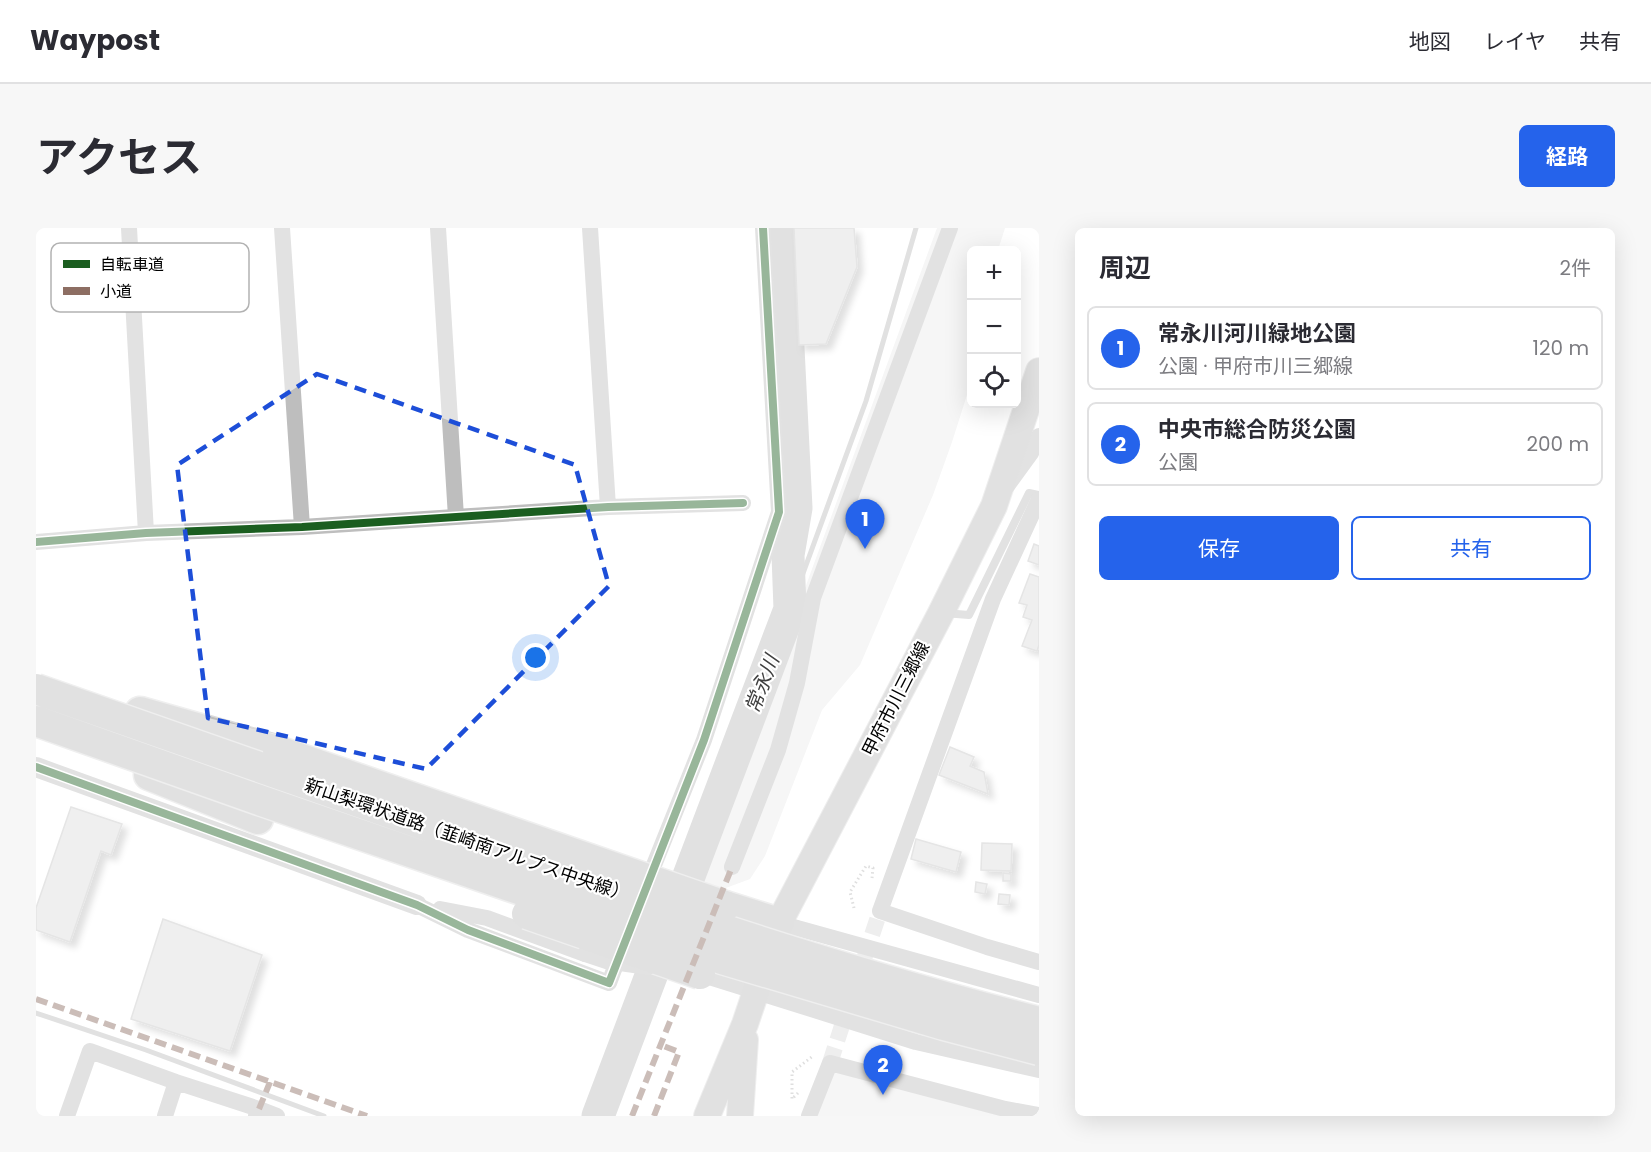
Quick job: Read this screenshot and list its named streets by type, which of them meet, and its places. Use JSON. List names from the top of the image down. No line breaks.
{"streets":{"highway":["新山梨環状道路（韮崎南アルプス中央線）"],"main road":["甲府市川三郷線"]},"water":["常永川"],"legend":["自転車道","小道"],"page":{"header":"Waypost","nav":["地図","レイヤ","共有"],"title":"アクセス","buttons":["経路",["保存","共有"]],"heading":["周辺","2件"],"map_buttons":["+","−"],"list":[{"mark":"1","name":"常永川河川緑地公園","note":"公園 · 甲府市川三郷線","value":"120 m"},{"mark":"2","name":"中央市総合防災公園","note":"公園","value":"200 m"}],"pins":["1","2"]}}
